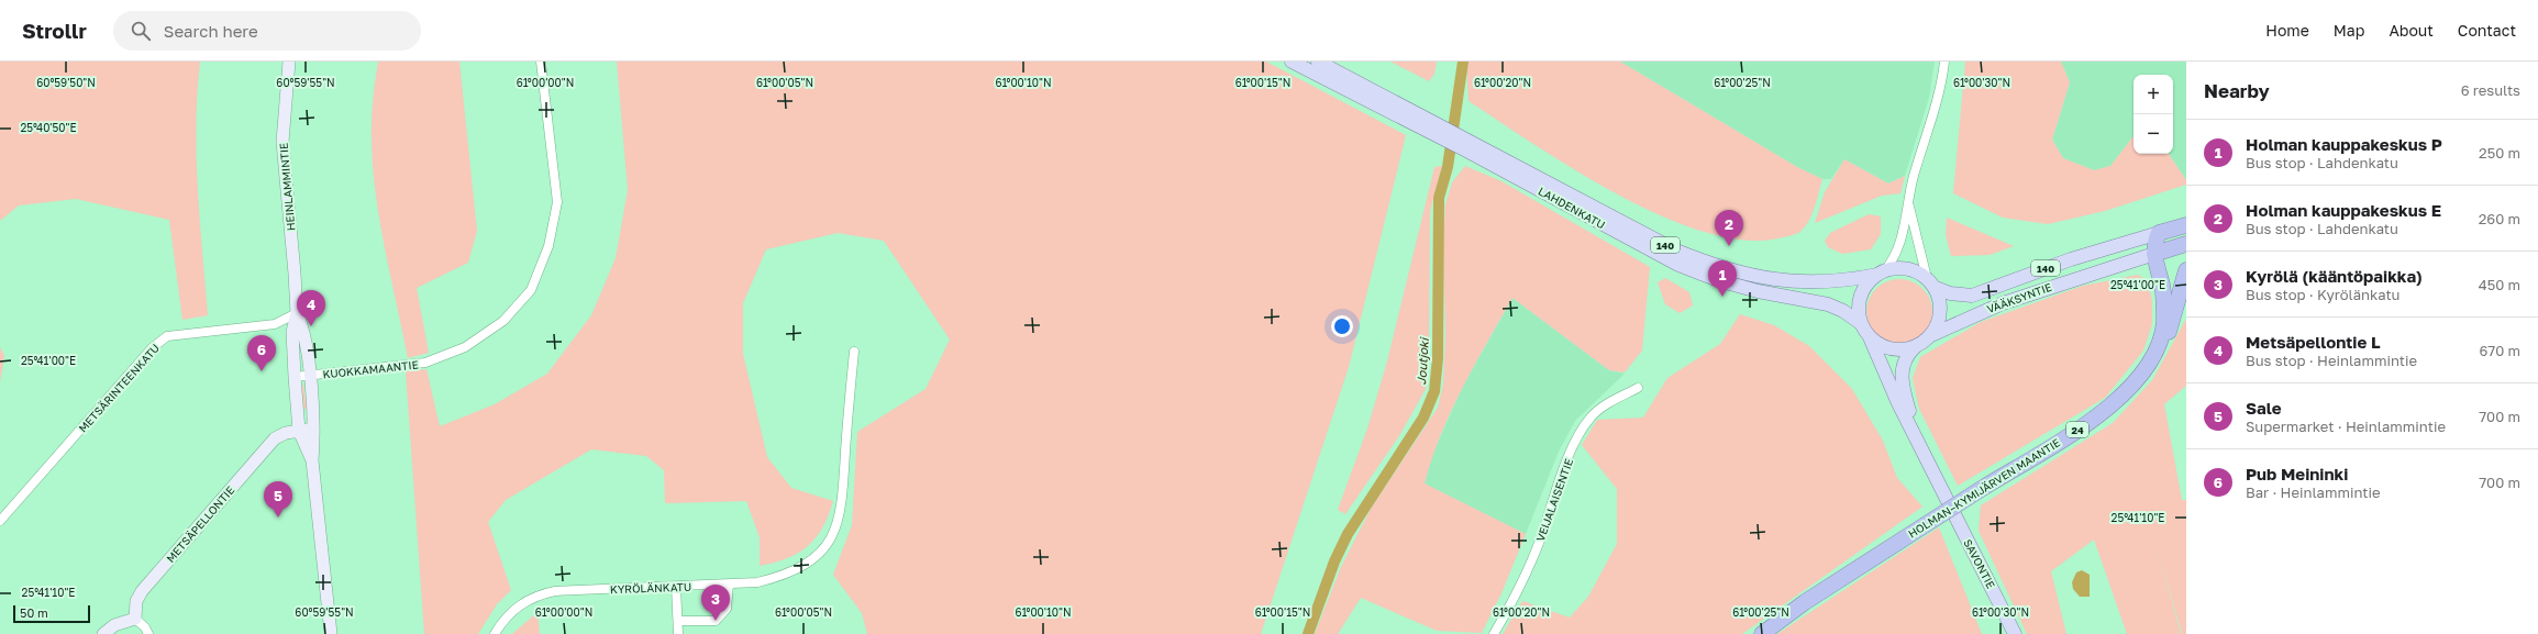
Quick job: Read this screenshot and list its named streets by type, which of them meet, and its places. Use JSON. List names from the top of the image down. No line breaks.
{"streets":{"highway":["VÄÄKSYNTIE","24","HOLMAN–KYMIJÄRVEN MAANTIE"],"main road":["LAHDENKATU","140","SAVONTIE"],"street":["HEINLAMMINTIE","KUOKKAMAANTIE","METSÄRINTEENKATU","VEIJALAISENTIE","METSÄPELLONTIE","KYRÖLÄNKATU"]},"crossings":[["HEINLAMMINTIE","KUOKKAMAANTIE"],["HEINLAMMINTIE","METSÄRINTEENKATU"],["HEINLAMMINTIE","METSÄPELLONTIE"],["LAHDENKATU","140"],["LAHDENKATU","VÄÄKSYNTIE"],["LAHDENKATU","SAVONTIE"],["140","VÄÄKSYNTIE"],["140","SAVONTIE"],["VÄÄKSYNTIE","HOLMAN–KYMIJÄRVEN MAANTIE"],["VÄÄKSYNTIE","SAVONTIE"],["24","HOLMAN–KYMIJÄRVEN MAANTIE"]],"water":["Joutjoki"],"scale_bar":"50 m","page":{"header":"Strollr","search":"Search here","nav":["Home","Map","About","Contact"],"heading":["Nearby","6 results"],"map_buttons":["+","−"],"list":[{"mark":"1","name":"Holman kauppakeskus P","note":"Bus stop · Lahdenkatu","value":"250 m"},{"mark":"2","name":"Holman kauppakeskus E","note":"Bus stop · Lahdenkatu","value":"260 m"},{"mark":"3","name":"Kyrölä (kääntöpaikka)","note":"Bus stop · Kyrölänkatu","value":"450 m"},{"mark":"4","name":"Metsäpellontie L","note":"Bus stop · Heinlammintie","value":"670 m"},{"mark":"5","name":"Sale","note":"Supermarket · Heinlammintie","value":"700 m"},{"mark":"6","name":"Pub Meininki","note":"Bar · Heinlammintie","value":"700 m"}],"pins":["2","1","4","6","5","3"],"scale":"50 m"},"coordinates":["60°59'50\"N","60°59'55\"N","61°00'00\"N","61°00'05\"N","61°00'10\"N","61°00'15\"N","61°00'20\"N","61°00'25\"N","61°00'30\"N","25°40'50\"E","25°41'00\"E","25°41'10\"E"]}
